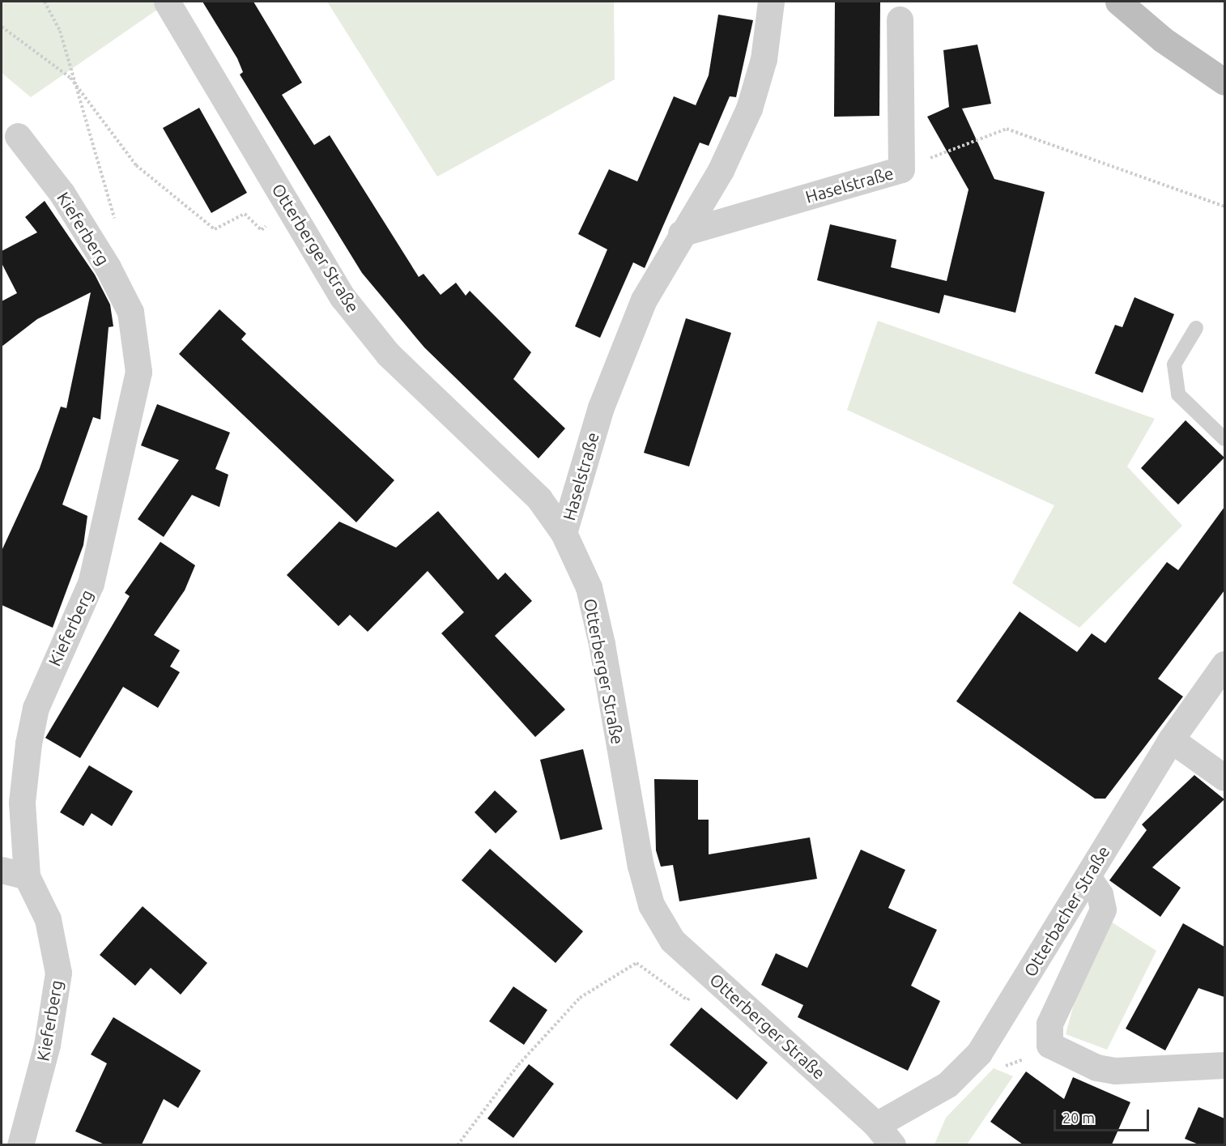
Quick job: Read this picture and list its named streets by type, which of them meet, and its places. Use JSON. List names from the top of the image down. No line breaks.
{"streets":{"street":["Haselstraße","Kieferberg","Otterberger Straße","Otterbacher Straße"]},"crossings":[["Haselstraße","Otterberger Straße"],["Otterberger Straße","Otterbacher Straße"]],"scale_bar":"20 m"}
